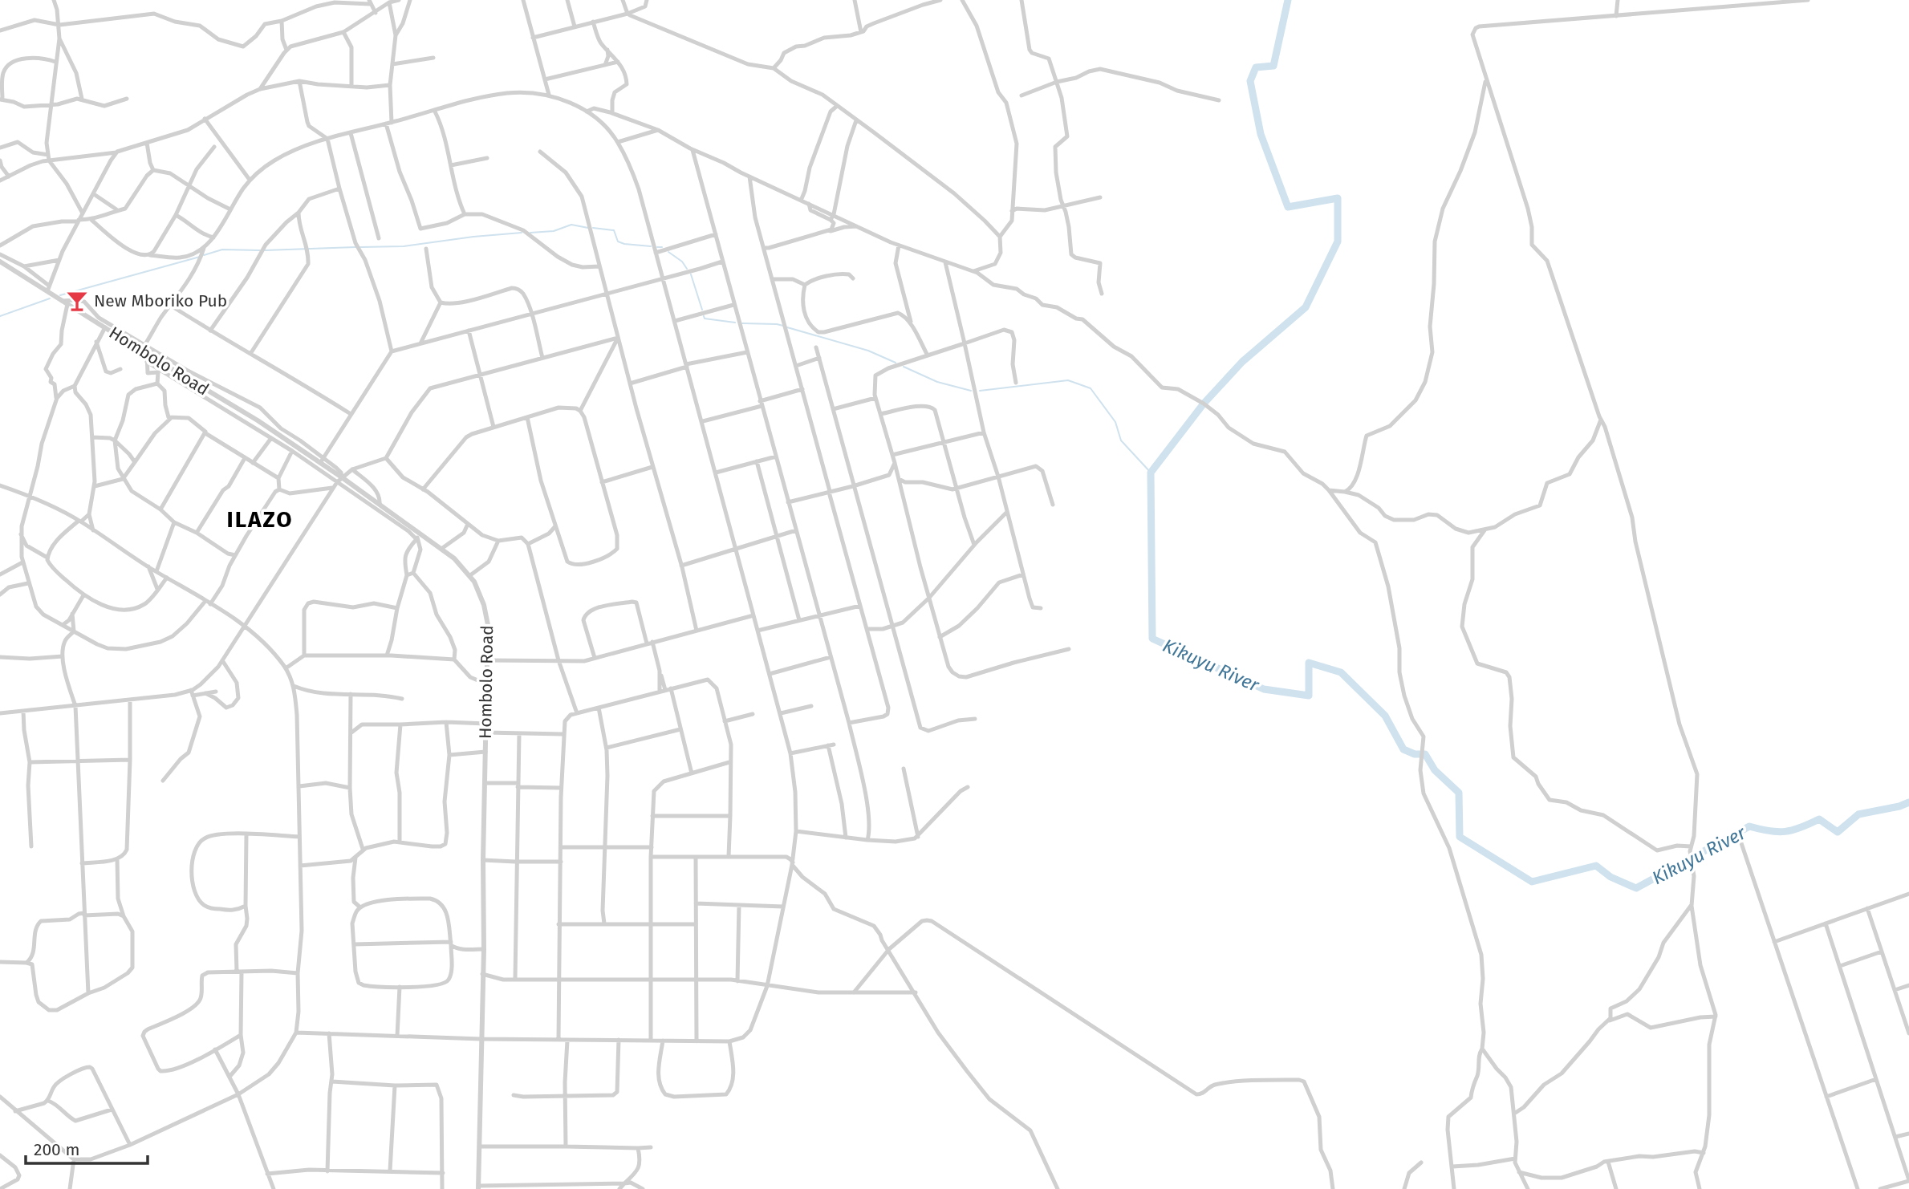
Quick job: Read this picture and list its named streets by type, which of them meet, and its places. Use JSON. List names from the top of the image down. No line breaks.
{"streets":{"street":["Hombolo Road"]},"districts":["ILAZO"],"water":["Kikuyu River"],"places":{"bar":["New Mboriko Pub"]},"scale_bar":"200 m"}
